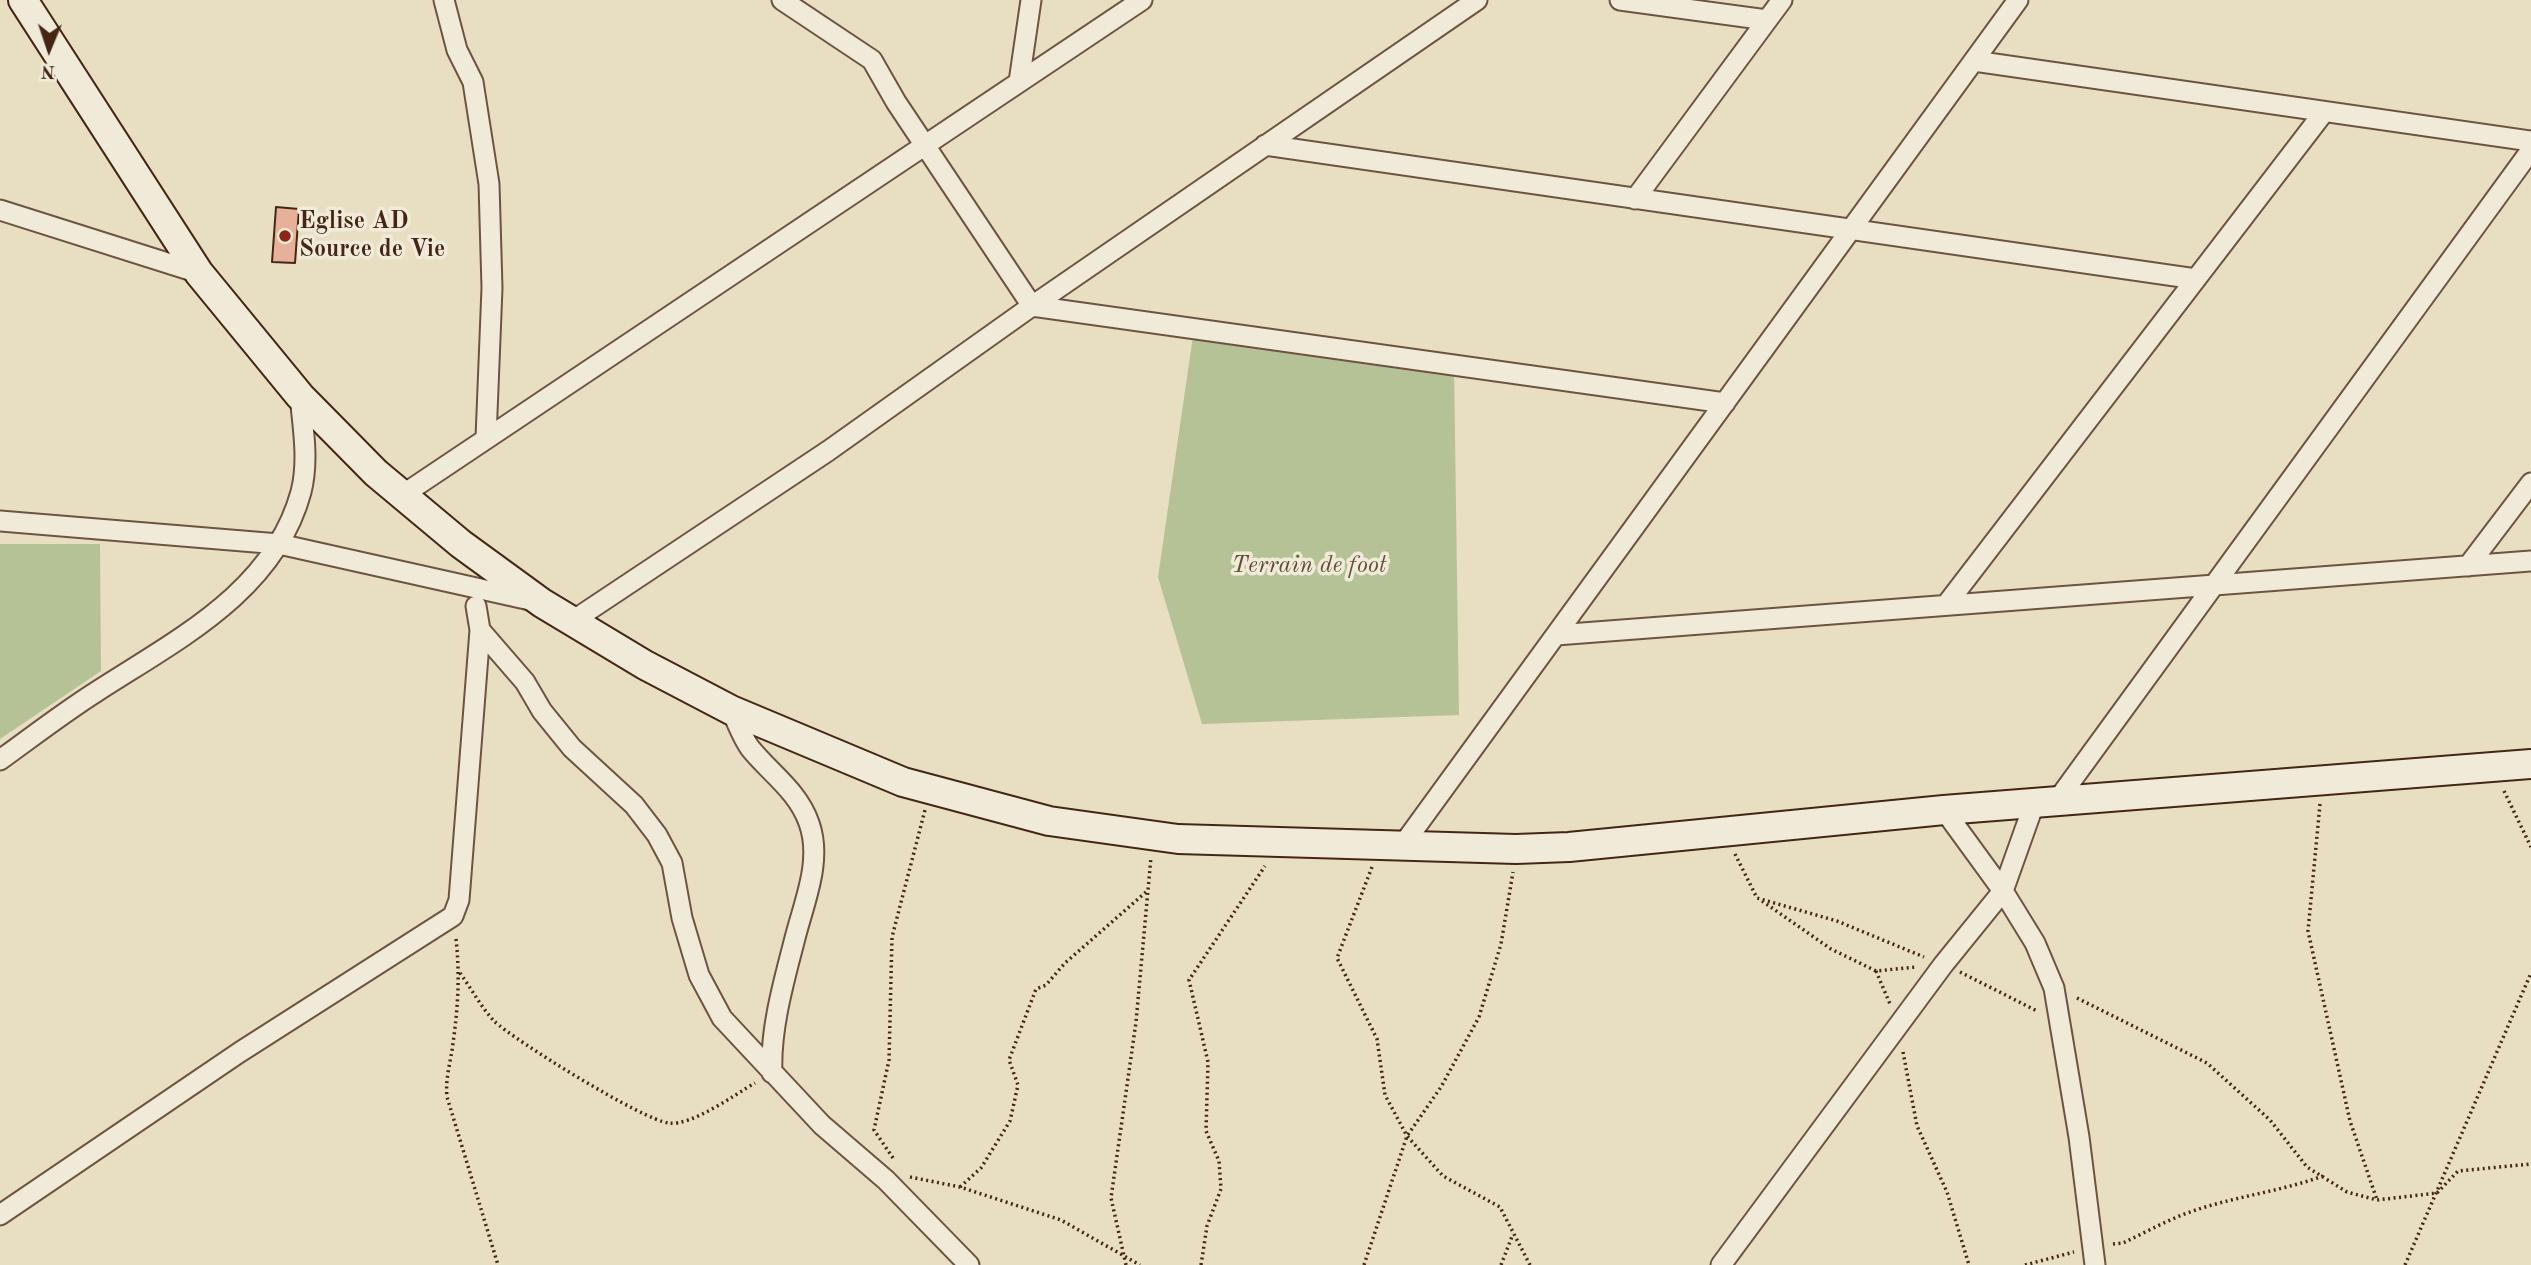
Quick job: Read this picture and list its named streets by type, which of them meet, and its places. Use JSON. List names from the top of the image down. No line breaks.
{"parks":["Terrain de foot"],"places":["Eglise AD Source de Vie"],"north":"bottom"}
